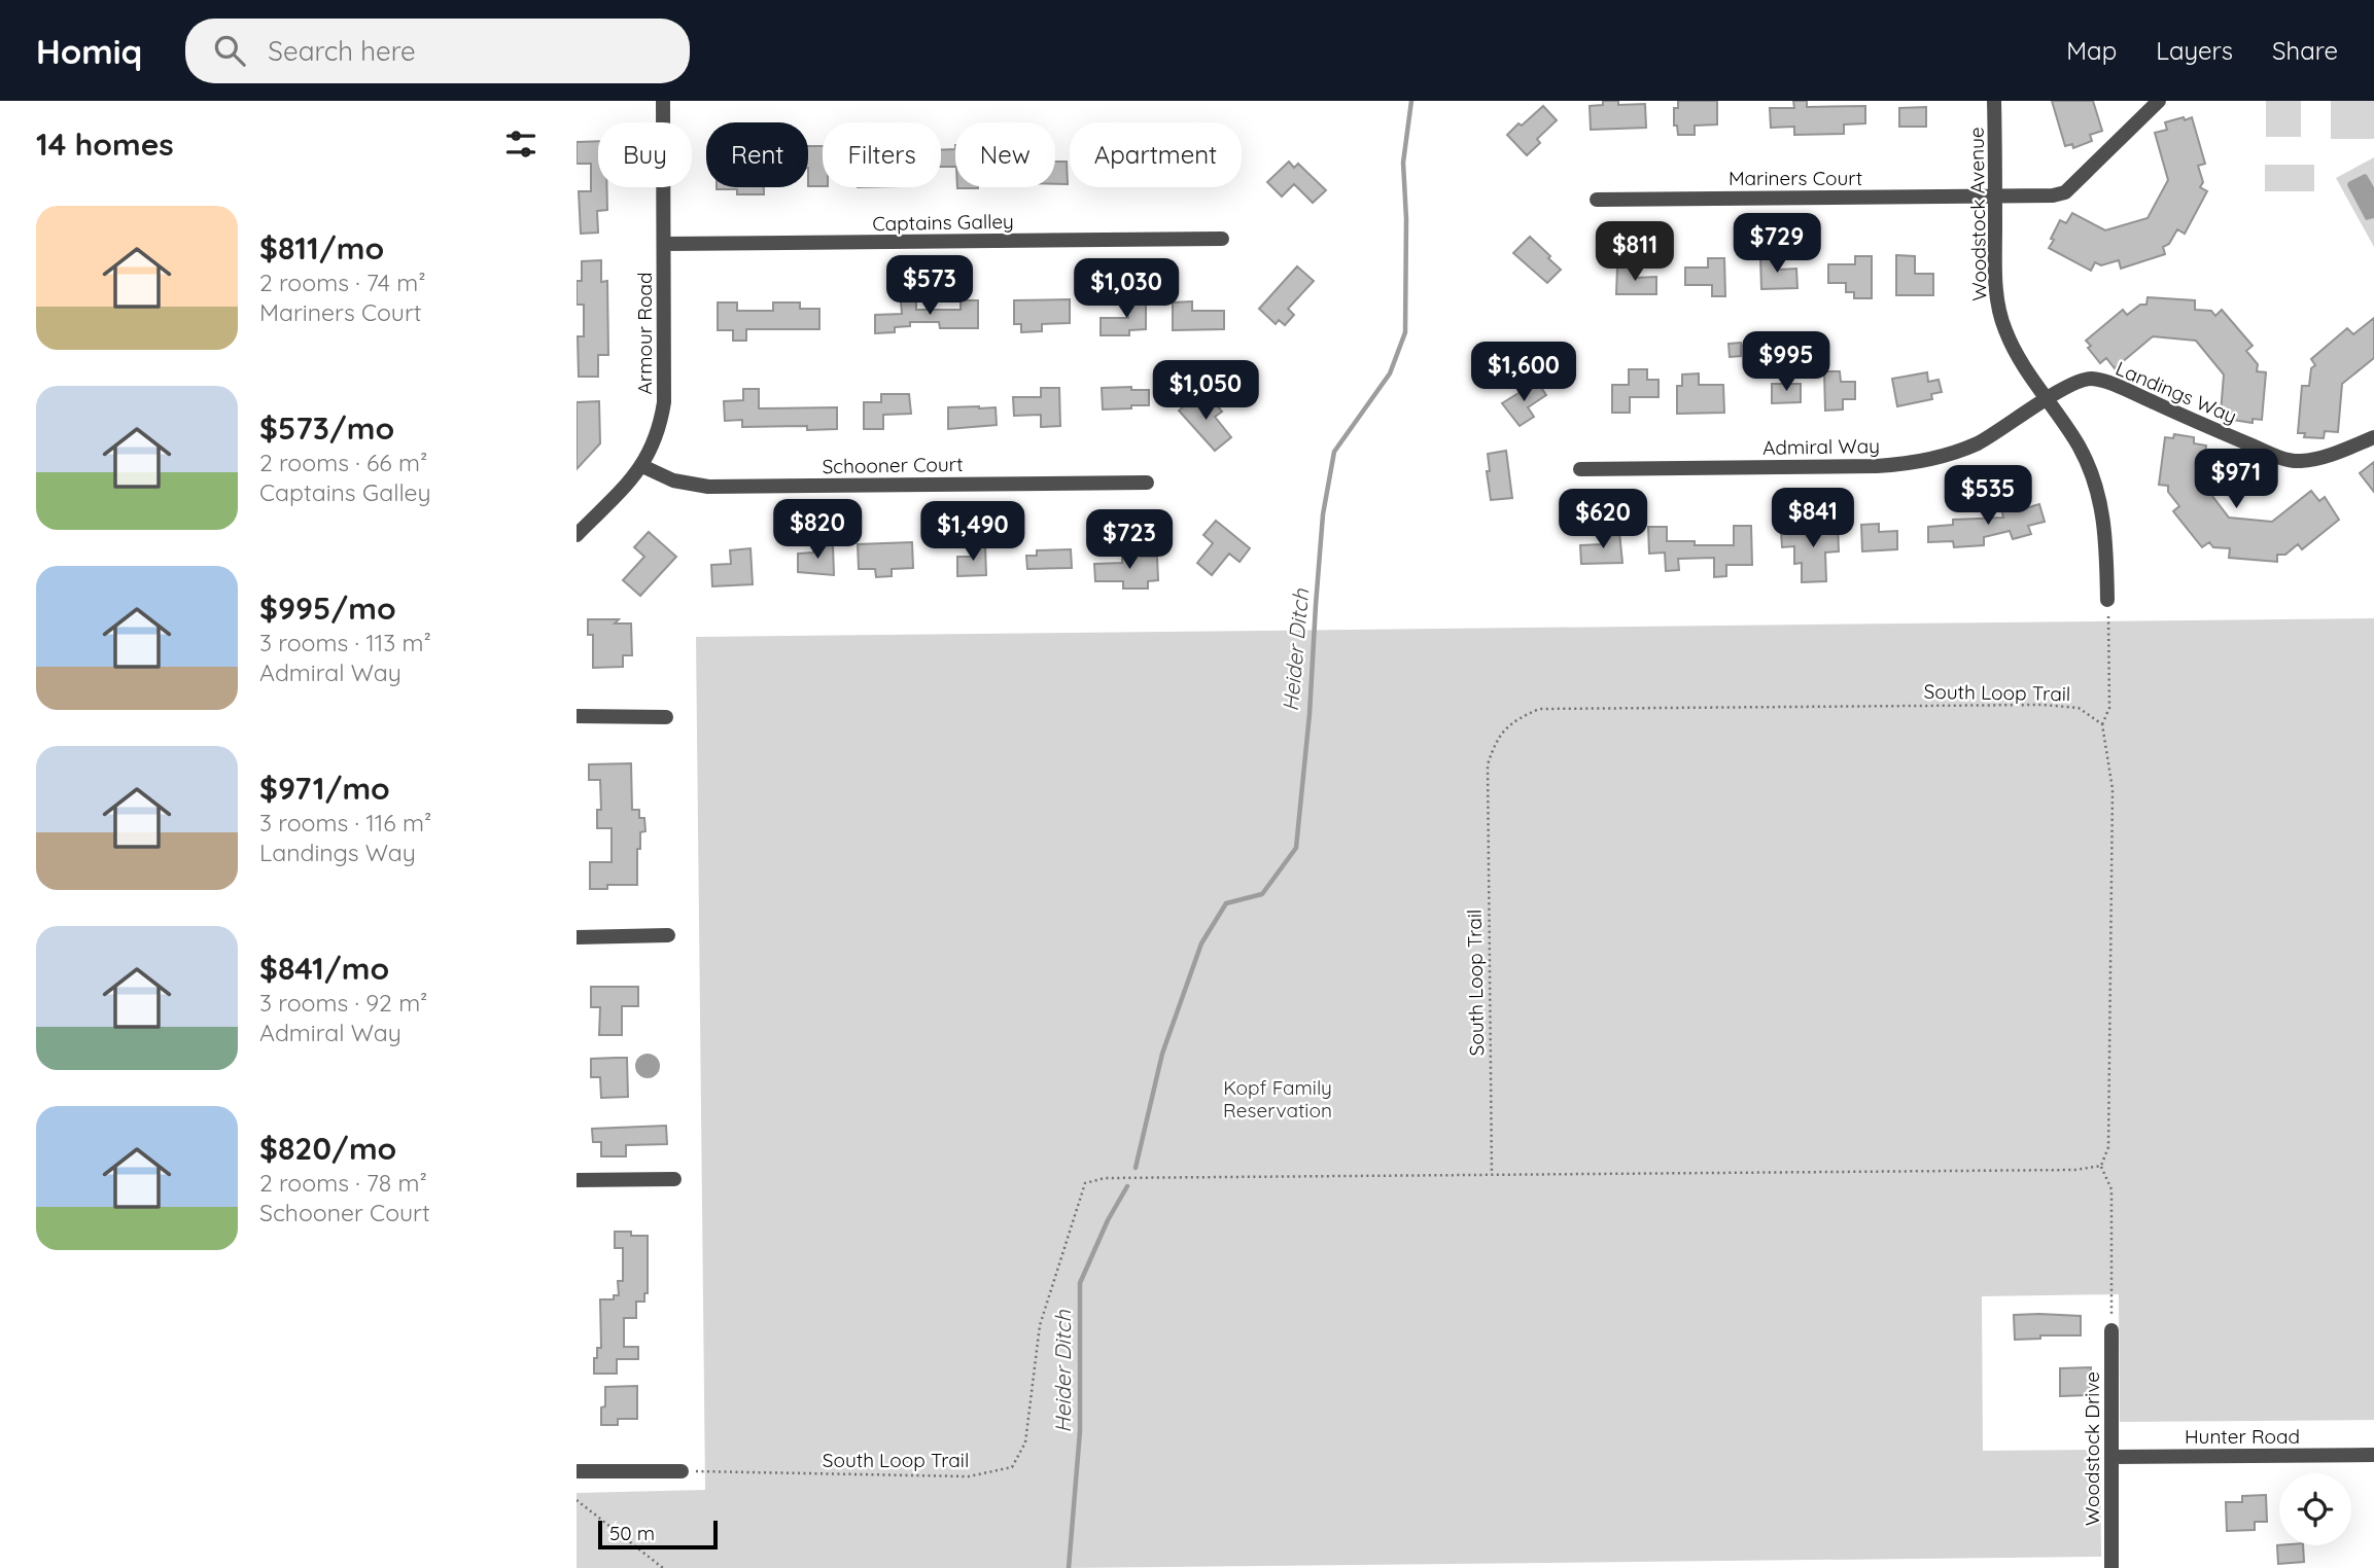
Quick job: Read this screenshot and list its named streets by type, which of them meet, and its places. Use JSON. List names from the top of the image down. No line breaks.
{"streets":{"street":["Mariners Court","Woodstock Avenue","Captains Galley","Armour Road","Landings Way","Admiral Way","Schooner Court","Hunter Road","Woodstock Drive"],"path":["South Loop Trail"]},"crossings":[["Mariners Court","Woodstock Avenue"],["Woodstock Avenue","Landings Way"],["Woodstock Avenue","Admiral Way"],["Captains Galley","Armour Road"],["Armour Road","Schooner Court"],["Landings Way","Admiral Way"],["Hunter Road","Woodstock Drive"]],"water":["Heider Ditch"],"parks":["Kopf Family Reservation"],"scale_bar":"50 m","page":{"header":"Homiq","search":"Search here","nav":["Map","Layers","Share"],"heading":"14 homes","chip":["Buy","Rent","Filters","New","Apartment"],"list":[{"name":"$811/mo","note":"2 rooms · 74 m² · Mariners Court"},{"name":"$573/mo","note":"2 rooms · 66 m² · Captains Galley"},{"name":"$995/mo","note":"3 rooms · 113 m² · Admiral Way"},{"name":"$971/mo","note":"3 rooms · 116 m² · Landings Way"},{"name":"$841/mo","note":"3 rooms · 92 m² · Admiral Way"},{"name":"$820/mo","note":"2 rooms · 78 m² · Schooner Court"}],"price":["$729","$811","$573","$1,030","$995","$1,600","$1,050","$971","$535","$841","$620","$820","$1,490","$723"],"scale":"50 m"}}
